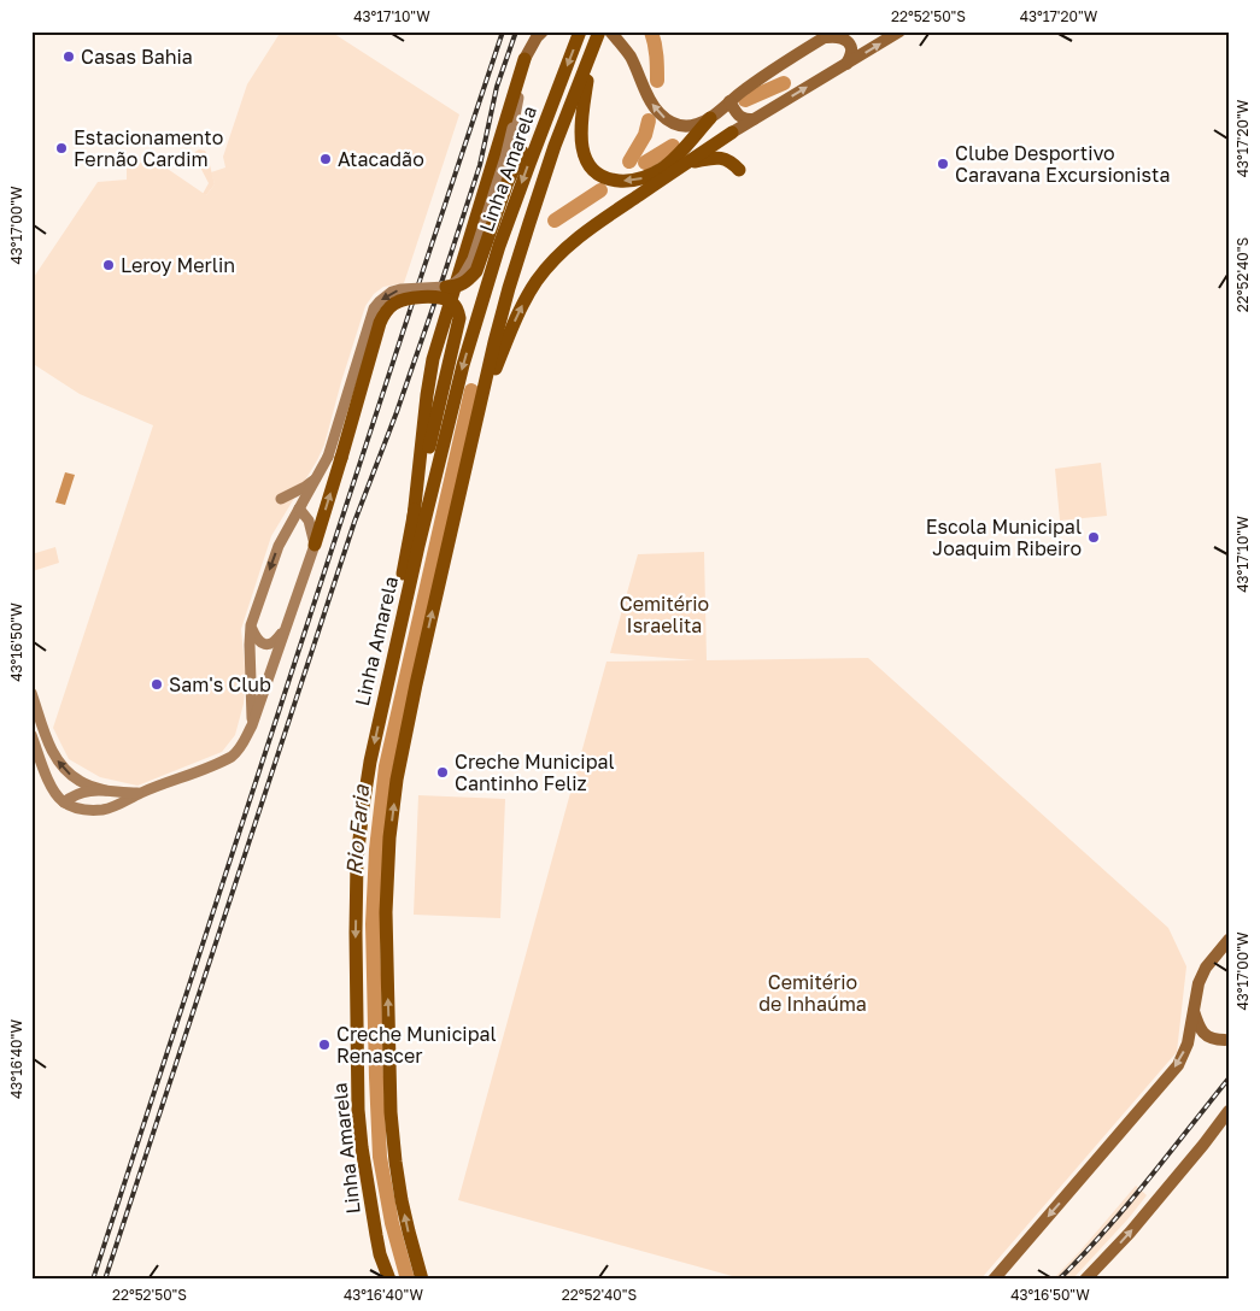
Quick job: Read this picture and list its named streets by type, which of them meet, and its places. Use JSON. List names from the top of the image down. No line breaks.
{"streets":{"highway":["Linha Amarela"]},"water":["Rio Faria"],"parks":["Cemitério Israelita","Cemitério de Inhaúma"],"places":["Casas Bahia","Estacionamento Fernão Cardim","Atacadão","Clube Desportivo Caravana Excursionista","Leroy Merlin","Escola Municipal Joaquim Ribeiro","Sam's Club","Creche Municipal Cantinho Feliz","Creche Municipal Renascer"],"coordinates":["43°17'10\"W","22°52'50\"S","43°17'20\"W","43°17'00\"W","22°52'40\"S","43°16'50\"W","43°16'40\"W"]}
